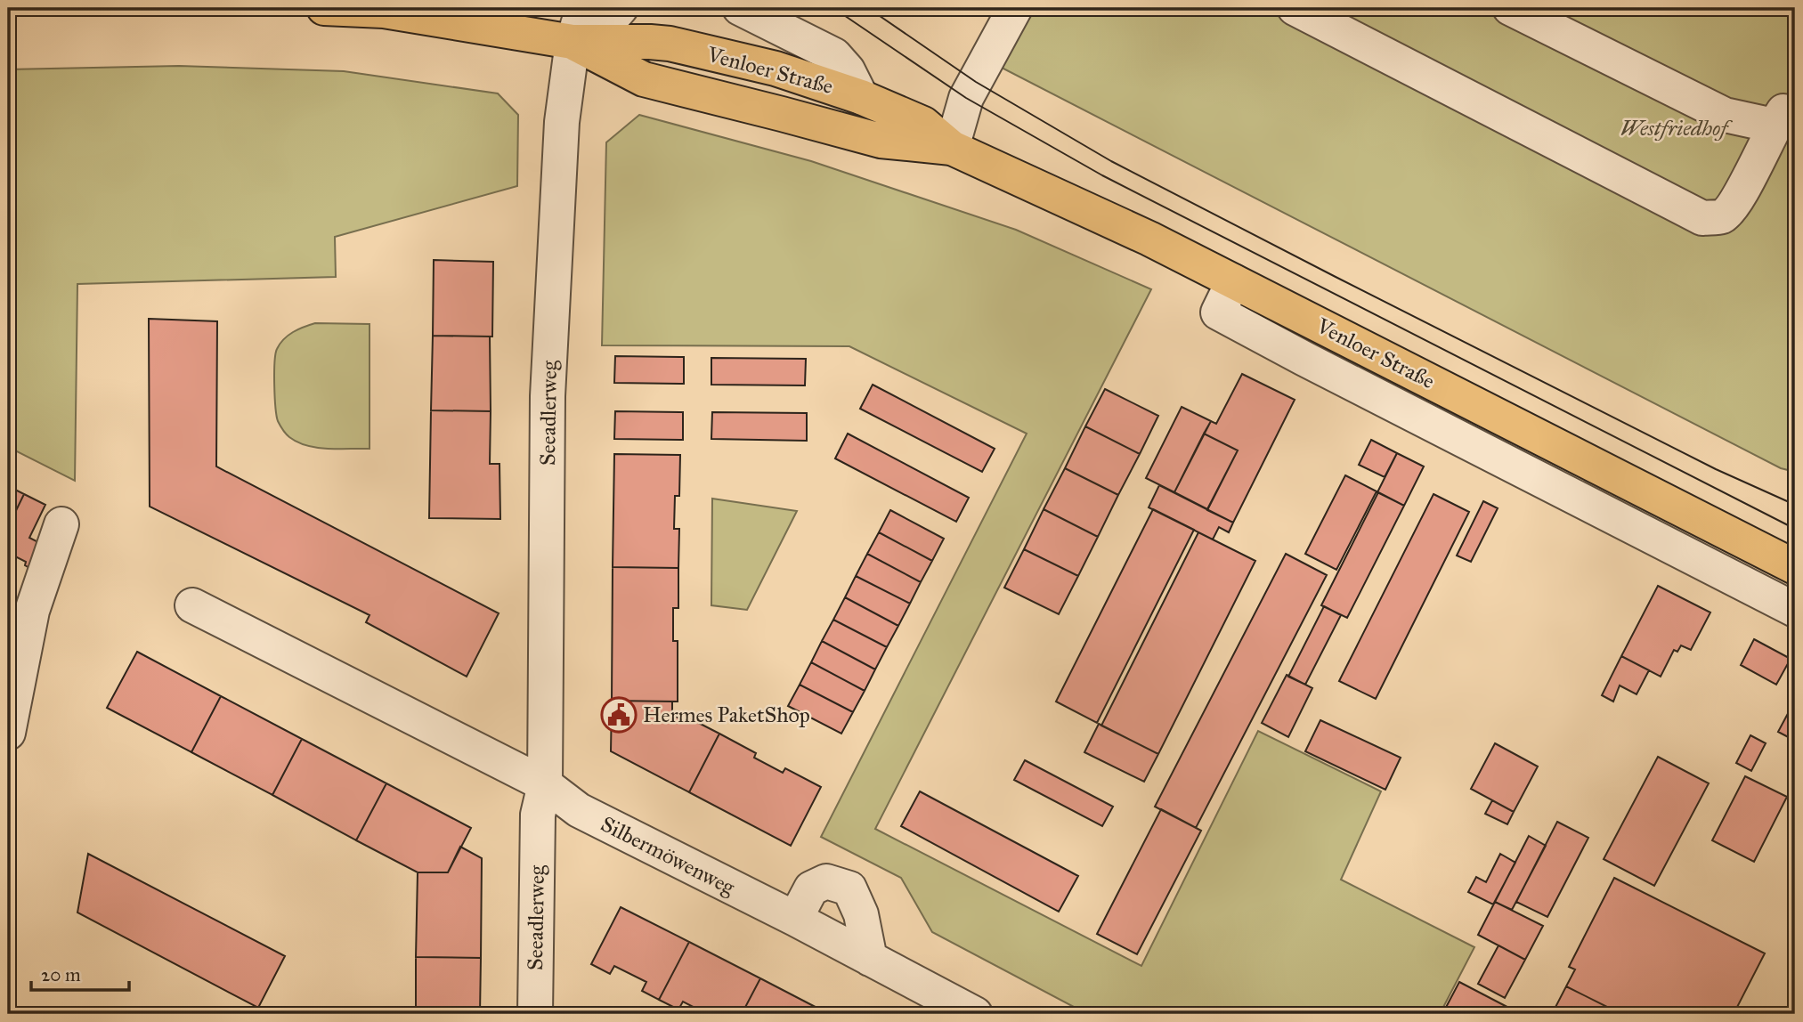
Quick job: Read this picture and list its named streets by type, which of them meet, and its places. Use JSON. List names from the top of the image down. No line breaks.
{"streets":{"main road":["Venloer Straße"],"street":["Seeadlerweg","Silbermöwenweg"]},"crossings":[["Venloer Straße","Seeadlerweg"],["Seeadlerweg","Silbermöwenweg"]],"parks":["Westfriedhof"],"places":{"public building":["Hermes PaketShop"]},"scale_bar":"20 m"}
